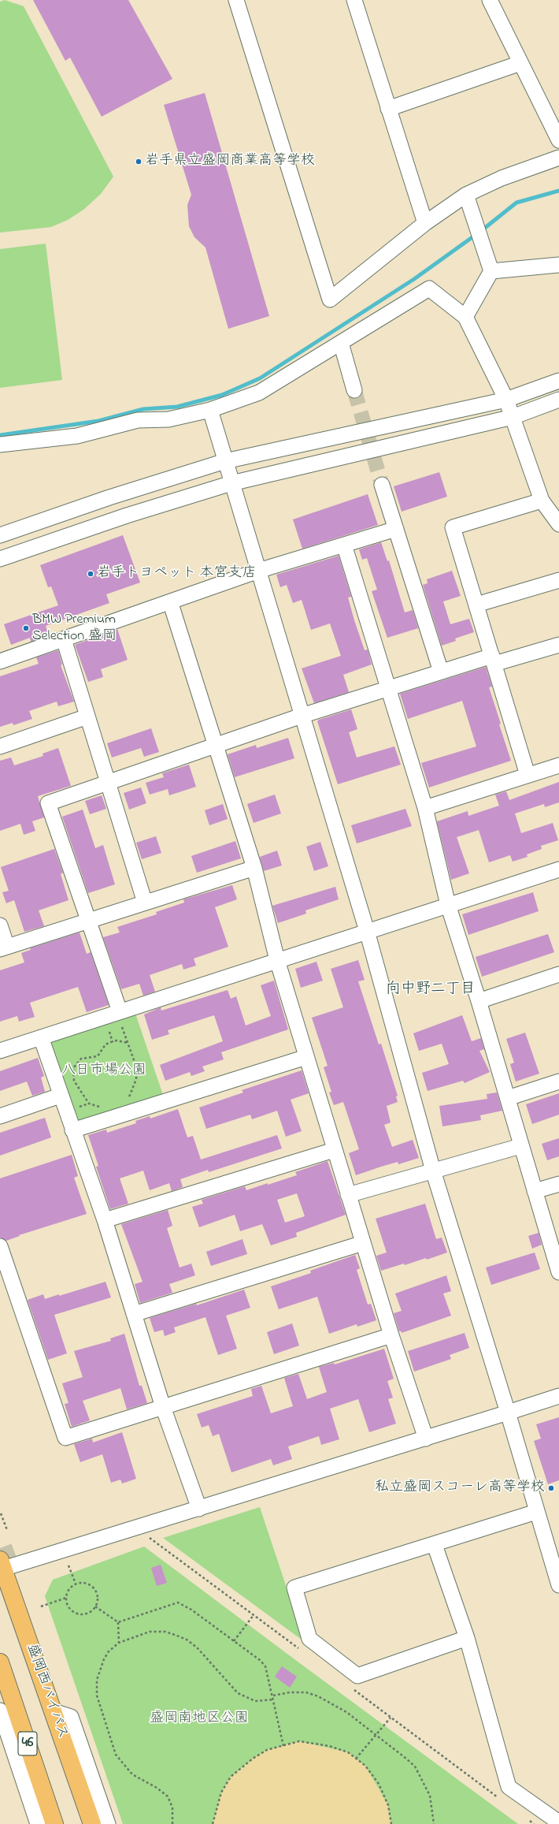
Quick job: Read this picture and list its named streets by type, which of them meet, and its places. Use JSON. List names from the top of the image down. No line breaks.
{"streets":{"highway":["盛岡西バイパス","46"]},"districts":["向中野二丁目"],"parks":["八日市場公園","盛岡南地区公園"],"places":["岩手県立盛岡商業高等学校","岩手トヨペット 本宮支店","BMW Premium Selection 盛岡","私立盛岡スコーレ高等学校"]}
